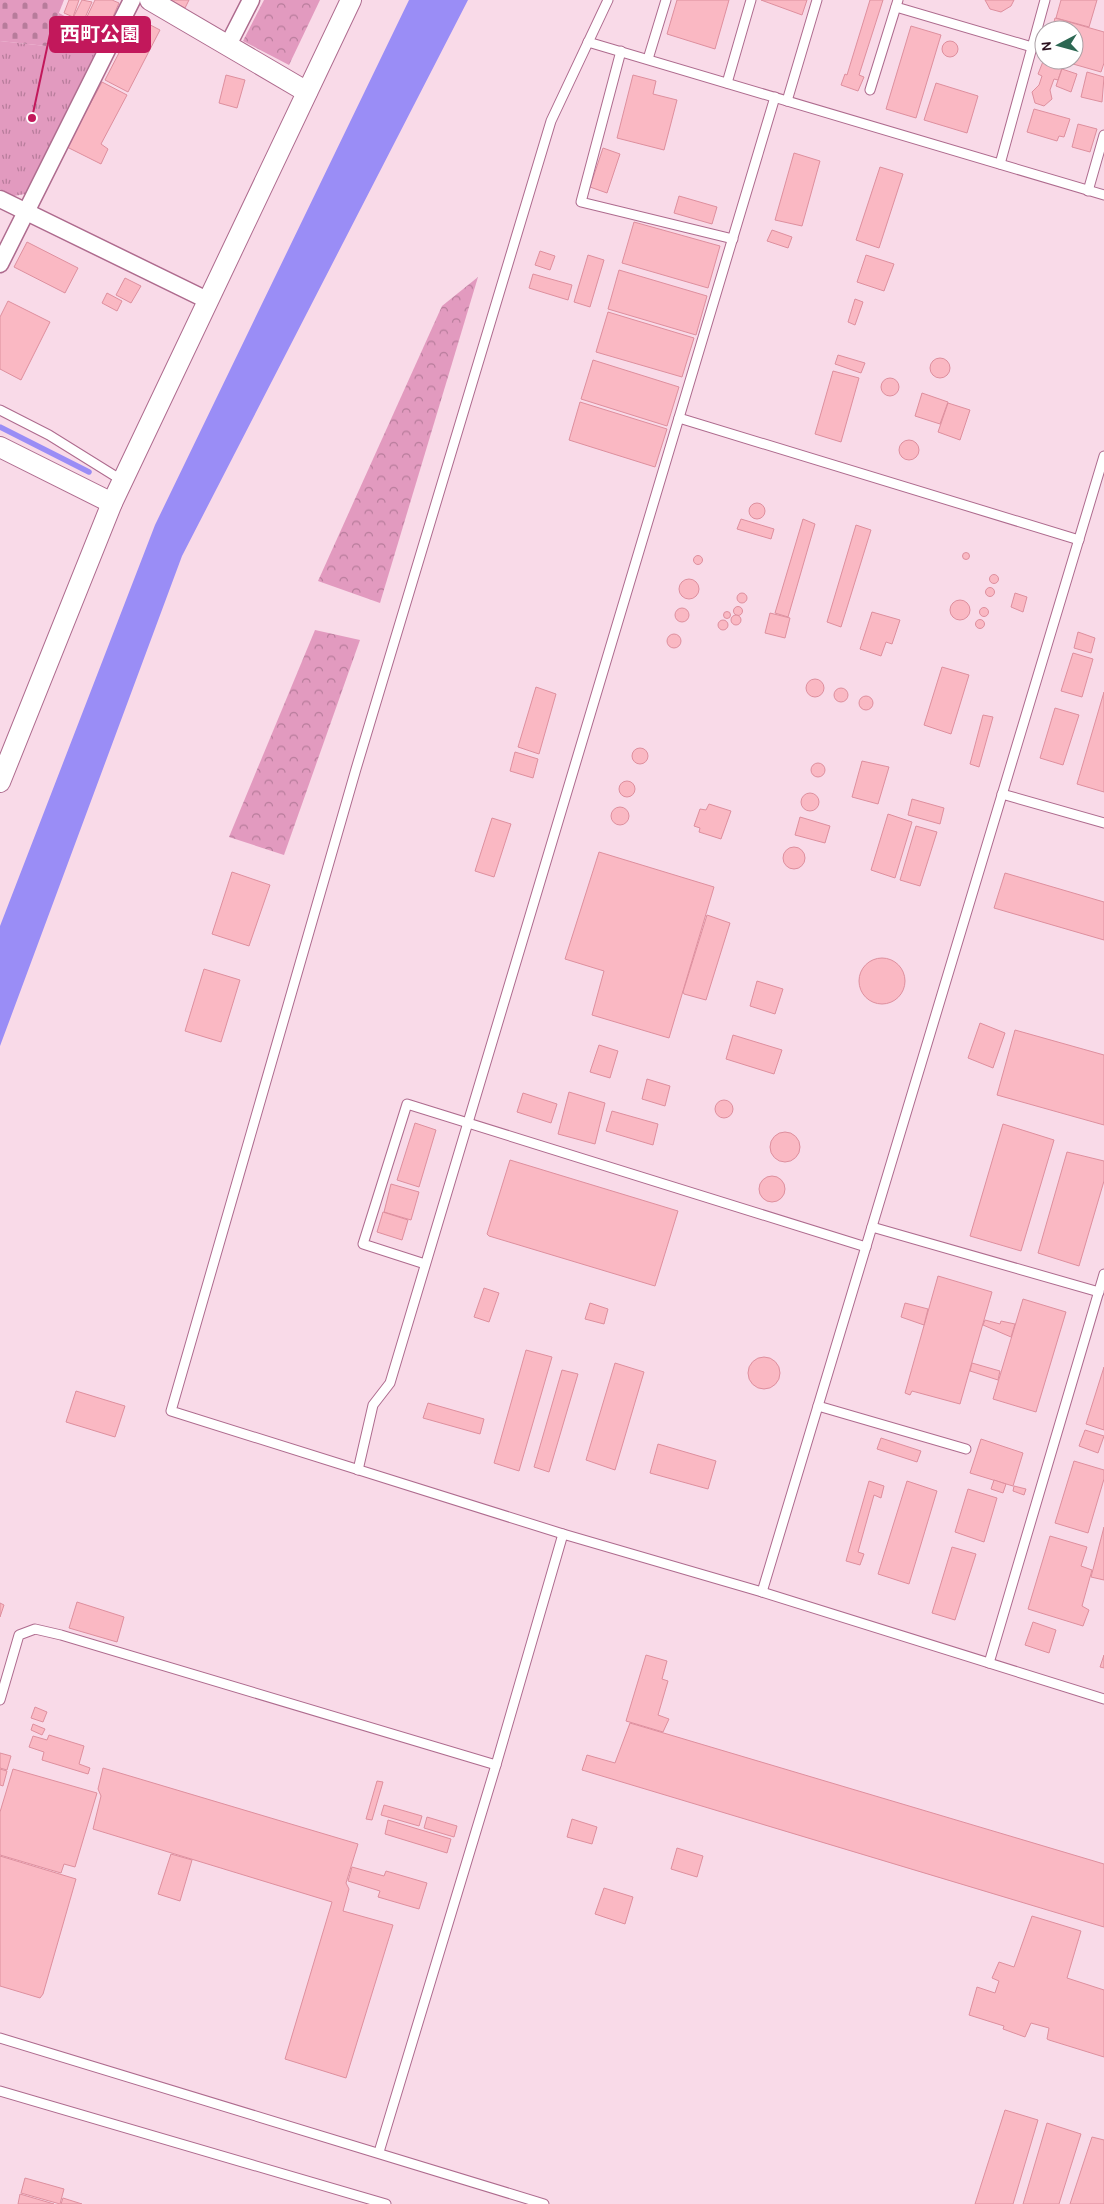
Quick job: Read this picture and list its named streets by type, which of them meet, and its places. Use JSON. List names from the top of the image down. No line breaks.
{"places":["西町公園"],"north":"left"}
